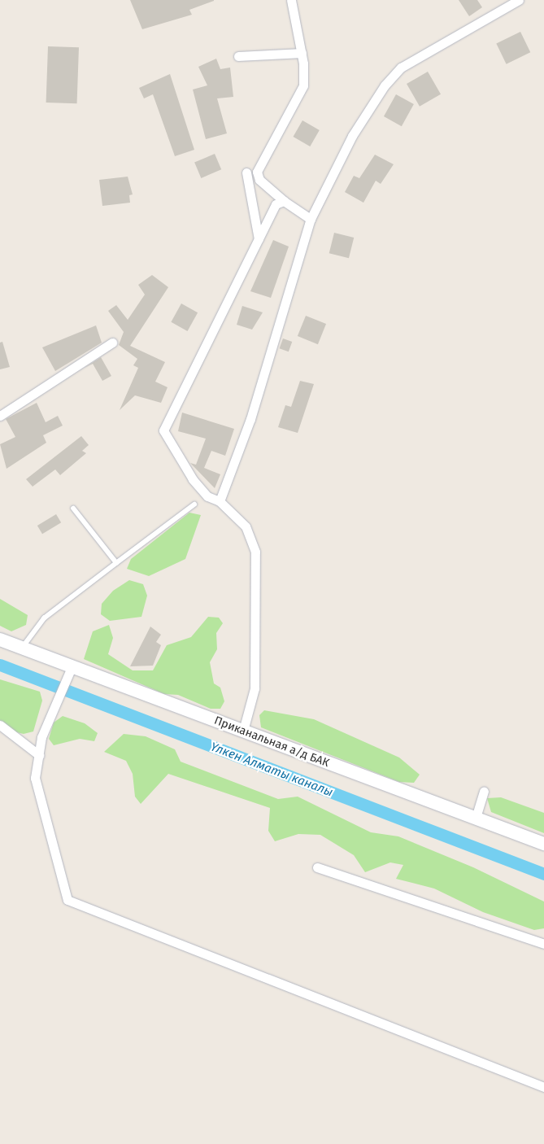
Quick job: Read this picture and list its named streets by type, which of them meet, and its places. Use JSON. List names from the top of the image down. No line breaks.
{"streets":{"main road":["Приканальная а/д БАК"]},"water":["Үлкен Алматы каналы"]}
